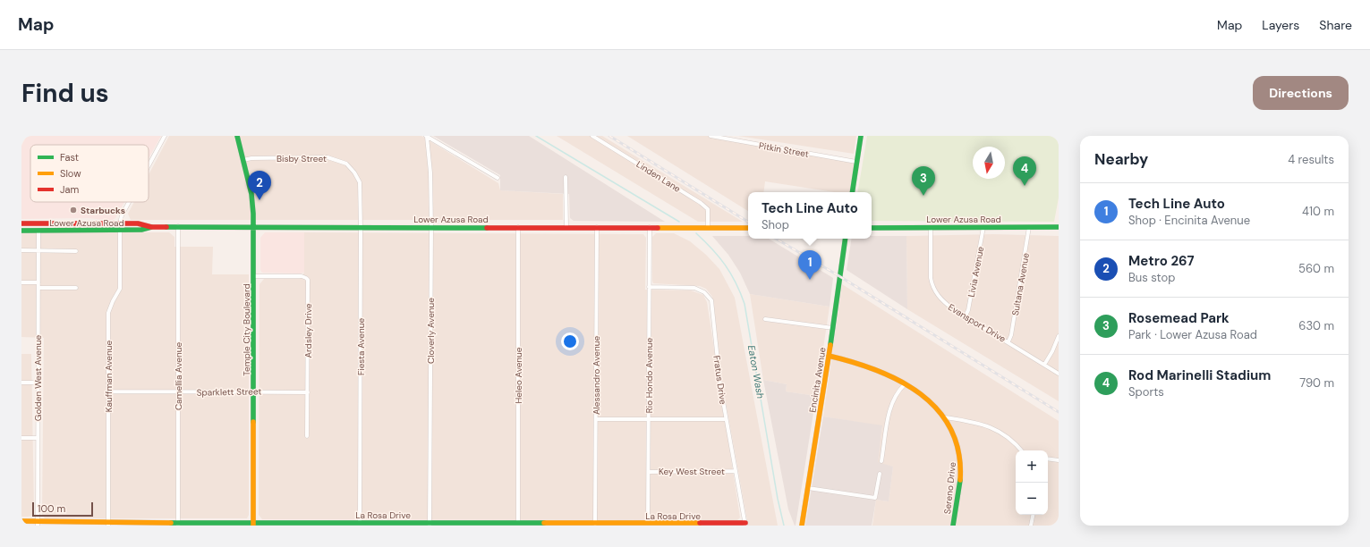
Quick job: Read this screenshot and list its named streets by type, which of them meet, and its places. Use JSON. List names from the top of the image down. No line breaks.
{"streets":{"main road":["Lower Azusa Road","Temple City Boulevard","Encinita Avenue","Sereno Drive","La Rosa Drive"],"street":["Pitkin Street","Bisby Street","Linden Lane","Livia Avenue","Sultana Avenue","Evansport Drive","Ardsley Drive","Cloverly Avenue","Fiesta Avenue","Heleo Avenue","Alessandro Avenue","Rio Hondo Avenue","Kauffman Avenue","Camellia Avenue","Golden West Avenue","Fratus Drive","Sparklett Street","Key West Street"]},"crossings":[["Bisby Street","Temple City Boulevard"],["Bisby Street","Fiesta Avenue"],["Linden Lane","Lower Azusa Road"],["Lower Azusa Road","Livia Avenue"],["Lower Azusa Road","Sultana Avenue"],["Lower Azusa Road","Evansport Drive"],["Lower Azusa Road","Temple City Boulevard"],["Lower Azusa Road","Cloverly Avenue"],["Lower Azusa Road","Fiesta Avenue"],["Lower Azusa Road","Heleo Avenue"],["Lower Azusa Road","Alessandro Avenue"],["Lower Azusa Road","Rio Hondo Avenue"],["Lower Azusa Road","Kauffman Avenue"],["Lower Azusa Road","Camellia Avenue"],["Lower Azusa Road","Golden West Avenue"],["Livia Avenue","Evansport Drive"],["Sultana Avenue","Evansport Drive"],["Temple City Boulevard","Ardsley Drive"],["Temple City Boulevard","Sparklett Street"],["Temple City Boulevard","La Rosa Drive"],["Ardsley Drive","Sparklett Street"],["Cloverly Avenue","La Rosa Drive"],["Fiesta Avenue","La Rosa Drive"],["Heleo Avenue","La Rosa Drive"],["Alessandro Avenue","La Rosa Drive"],["Rio Hondo Avenue","Fratus Drive"],["Rio Hondo Avenue","Key West Street"],["Rio Hondo Avenue","La Rosa Drive"],["Kauffman Avenue","Sparklett Street"],["Kauffman Avenue","La Rosa Drive"],["Camellia Avenue","Sparklett Street"],["Camellia Avenue","La Rosa Drive"],["Golden West Avenue","La Rosa Drive"],["Fratus Drive","Key West Street"],["Fratus Drive","La Rosa Drive"],["Encinita Avenue","Sereno Drive"]],"water":["Eaton Wash"],"places":["Starbucks"],"legend":["Fast","Slow","Jam"],"scale_bar":"100 m","north":"bottom","page":{"header":"Map","nav":["Map","Layers","Share"],"buttons":"Directions","title":"Find us","heading":["Nearby","4 results"],"pins":["4","3","2","1"],"list":[{"mark":"1","name":"Tech Line Auto","note":"Shop · Encinita Avenue","value":"410 m"},{"mark":"2","name":"Metro 267","note":"Bus stop","value":"560 m"},{"mark":"3","name":"Rosemead Park","note":"Park · Lower Azusa Road","value":"630 m"},{"mark":"4","name":"Rod Marinelli Stadium","note":"Sports","value":"790 m"}],"popup":["Tech Line Auto","Shop"],"map_buttons":["+","−"],"scale":"100 m"}}
